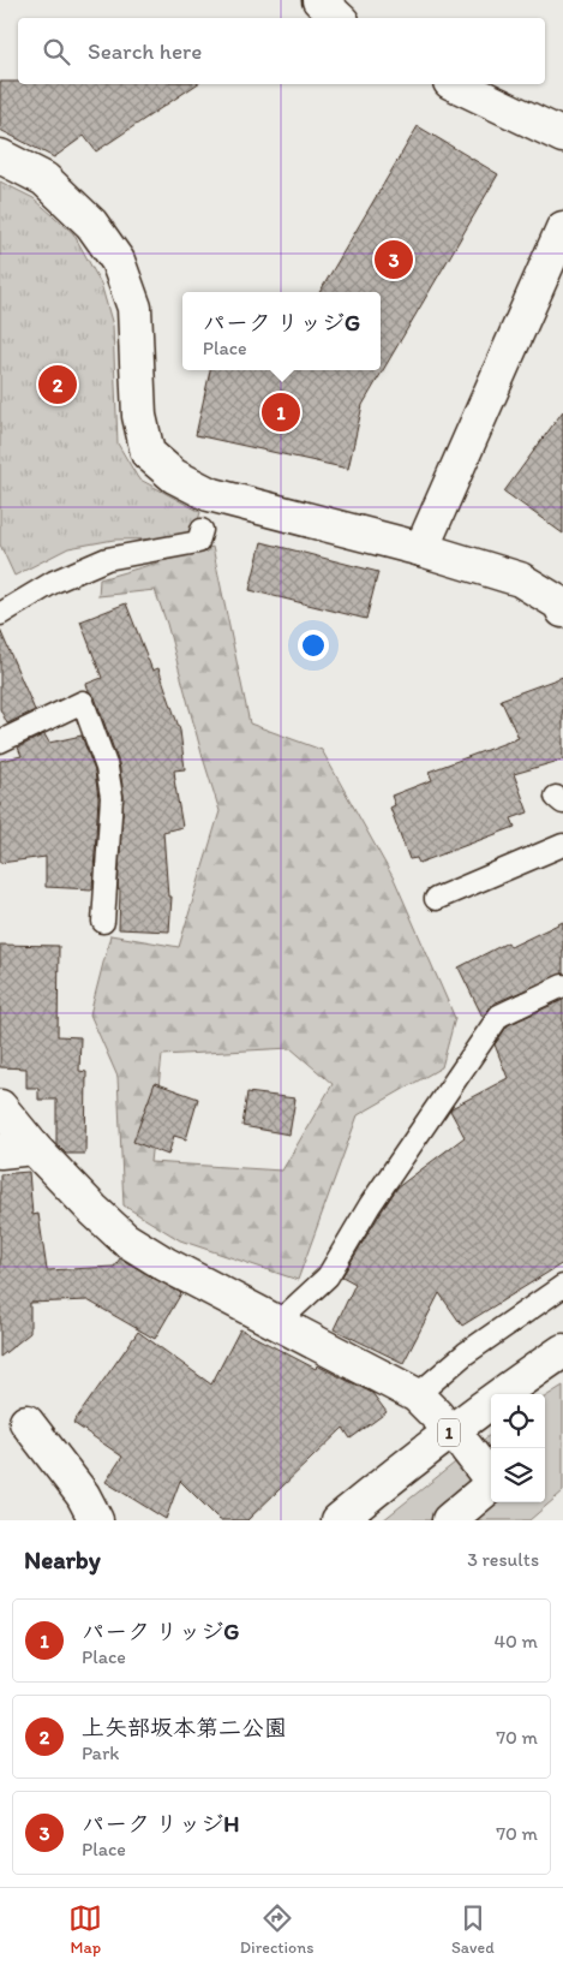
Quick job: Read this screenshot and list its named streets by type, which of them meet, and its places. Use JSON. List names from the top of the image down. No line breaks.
{"streets":{"main road":["1"]},"page":{"search":"Search here","pins":["3","2","1"],"popup":["パーク リッジG","Place"],"heading":["Nearby","3 results"],"list":[{"mark":"1","name":"パーク リッジG","note":"Place","value":"40 m"},{"mark":"2","name":"上矢部坂本第二公園","note":"Park","value":"70 m"},{"mark":"3","name":"パーク リッジH","note":"Place","value":"70 m"}],"nav":["Map","Directions","Saved"]}}
